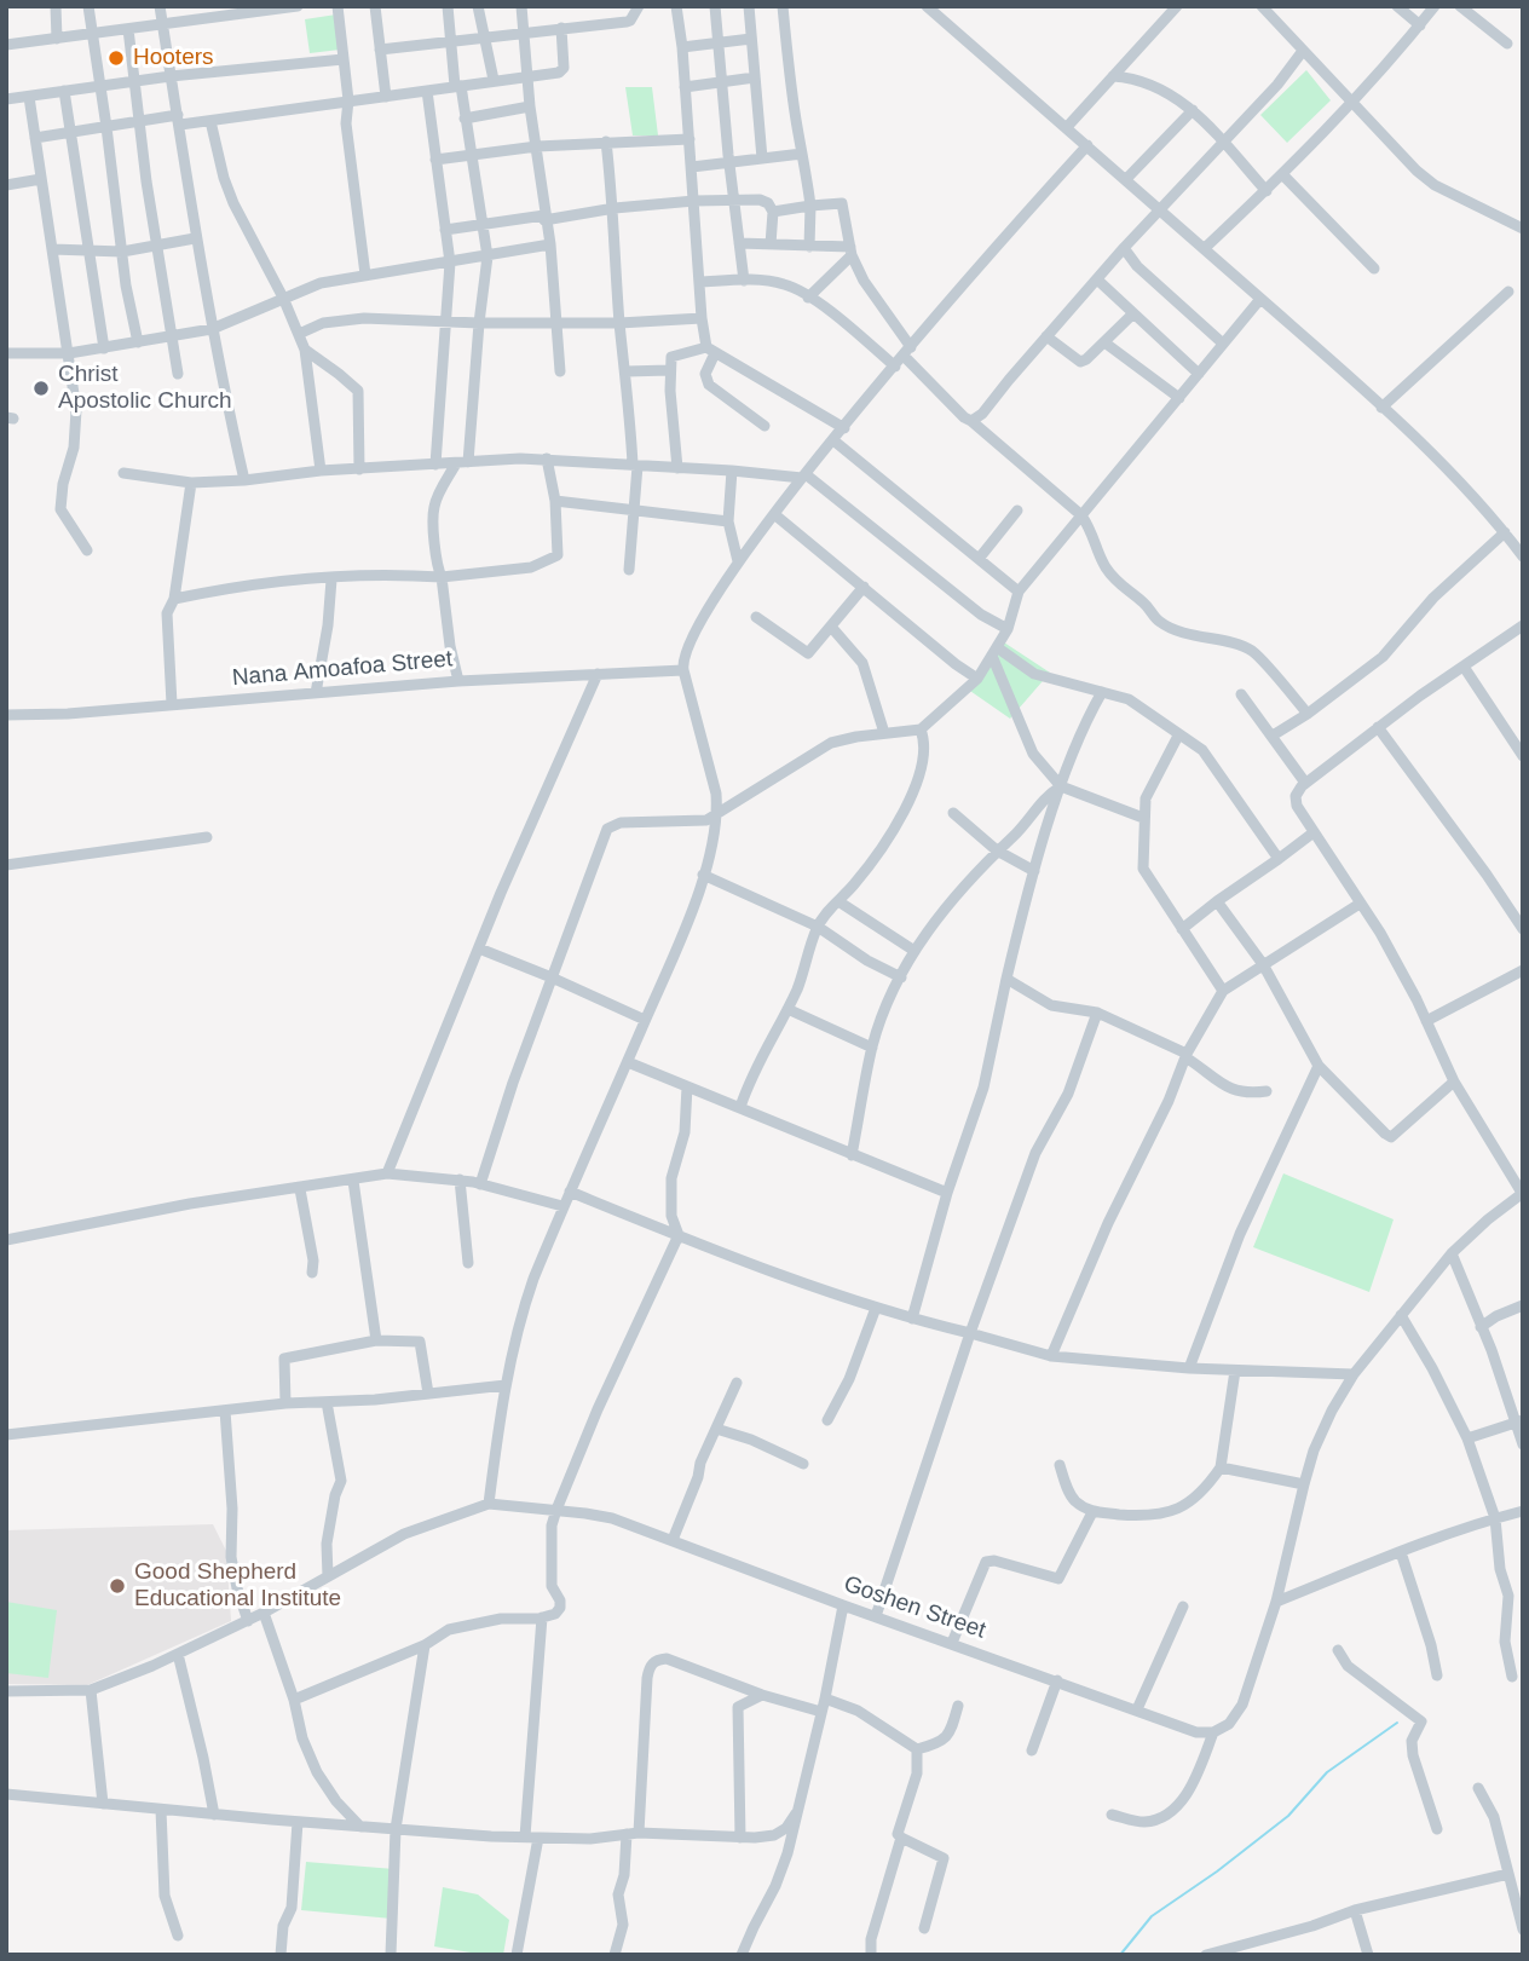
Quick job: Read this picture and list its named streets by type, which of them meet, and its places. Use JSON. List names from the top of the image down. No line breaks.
{"streets":{"street":["Nana Amoafoa Street","Goshen Street"]},"places":["Hooters","Christ Apostolic Church","Good Shepherd Educational Institute"]}
